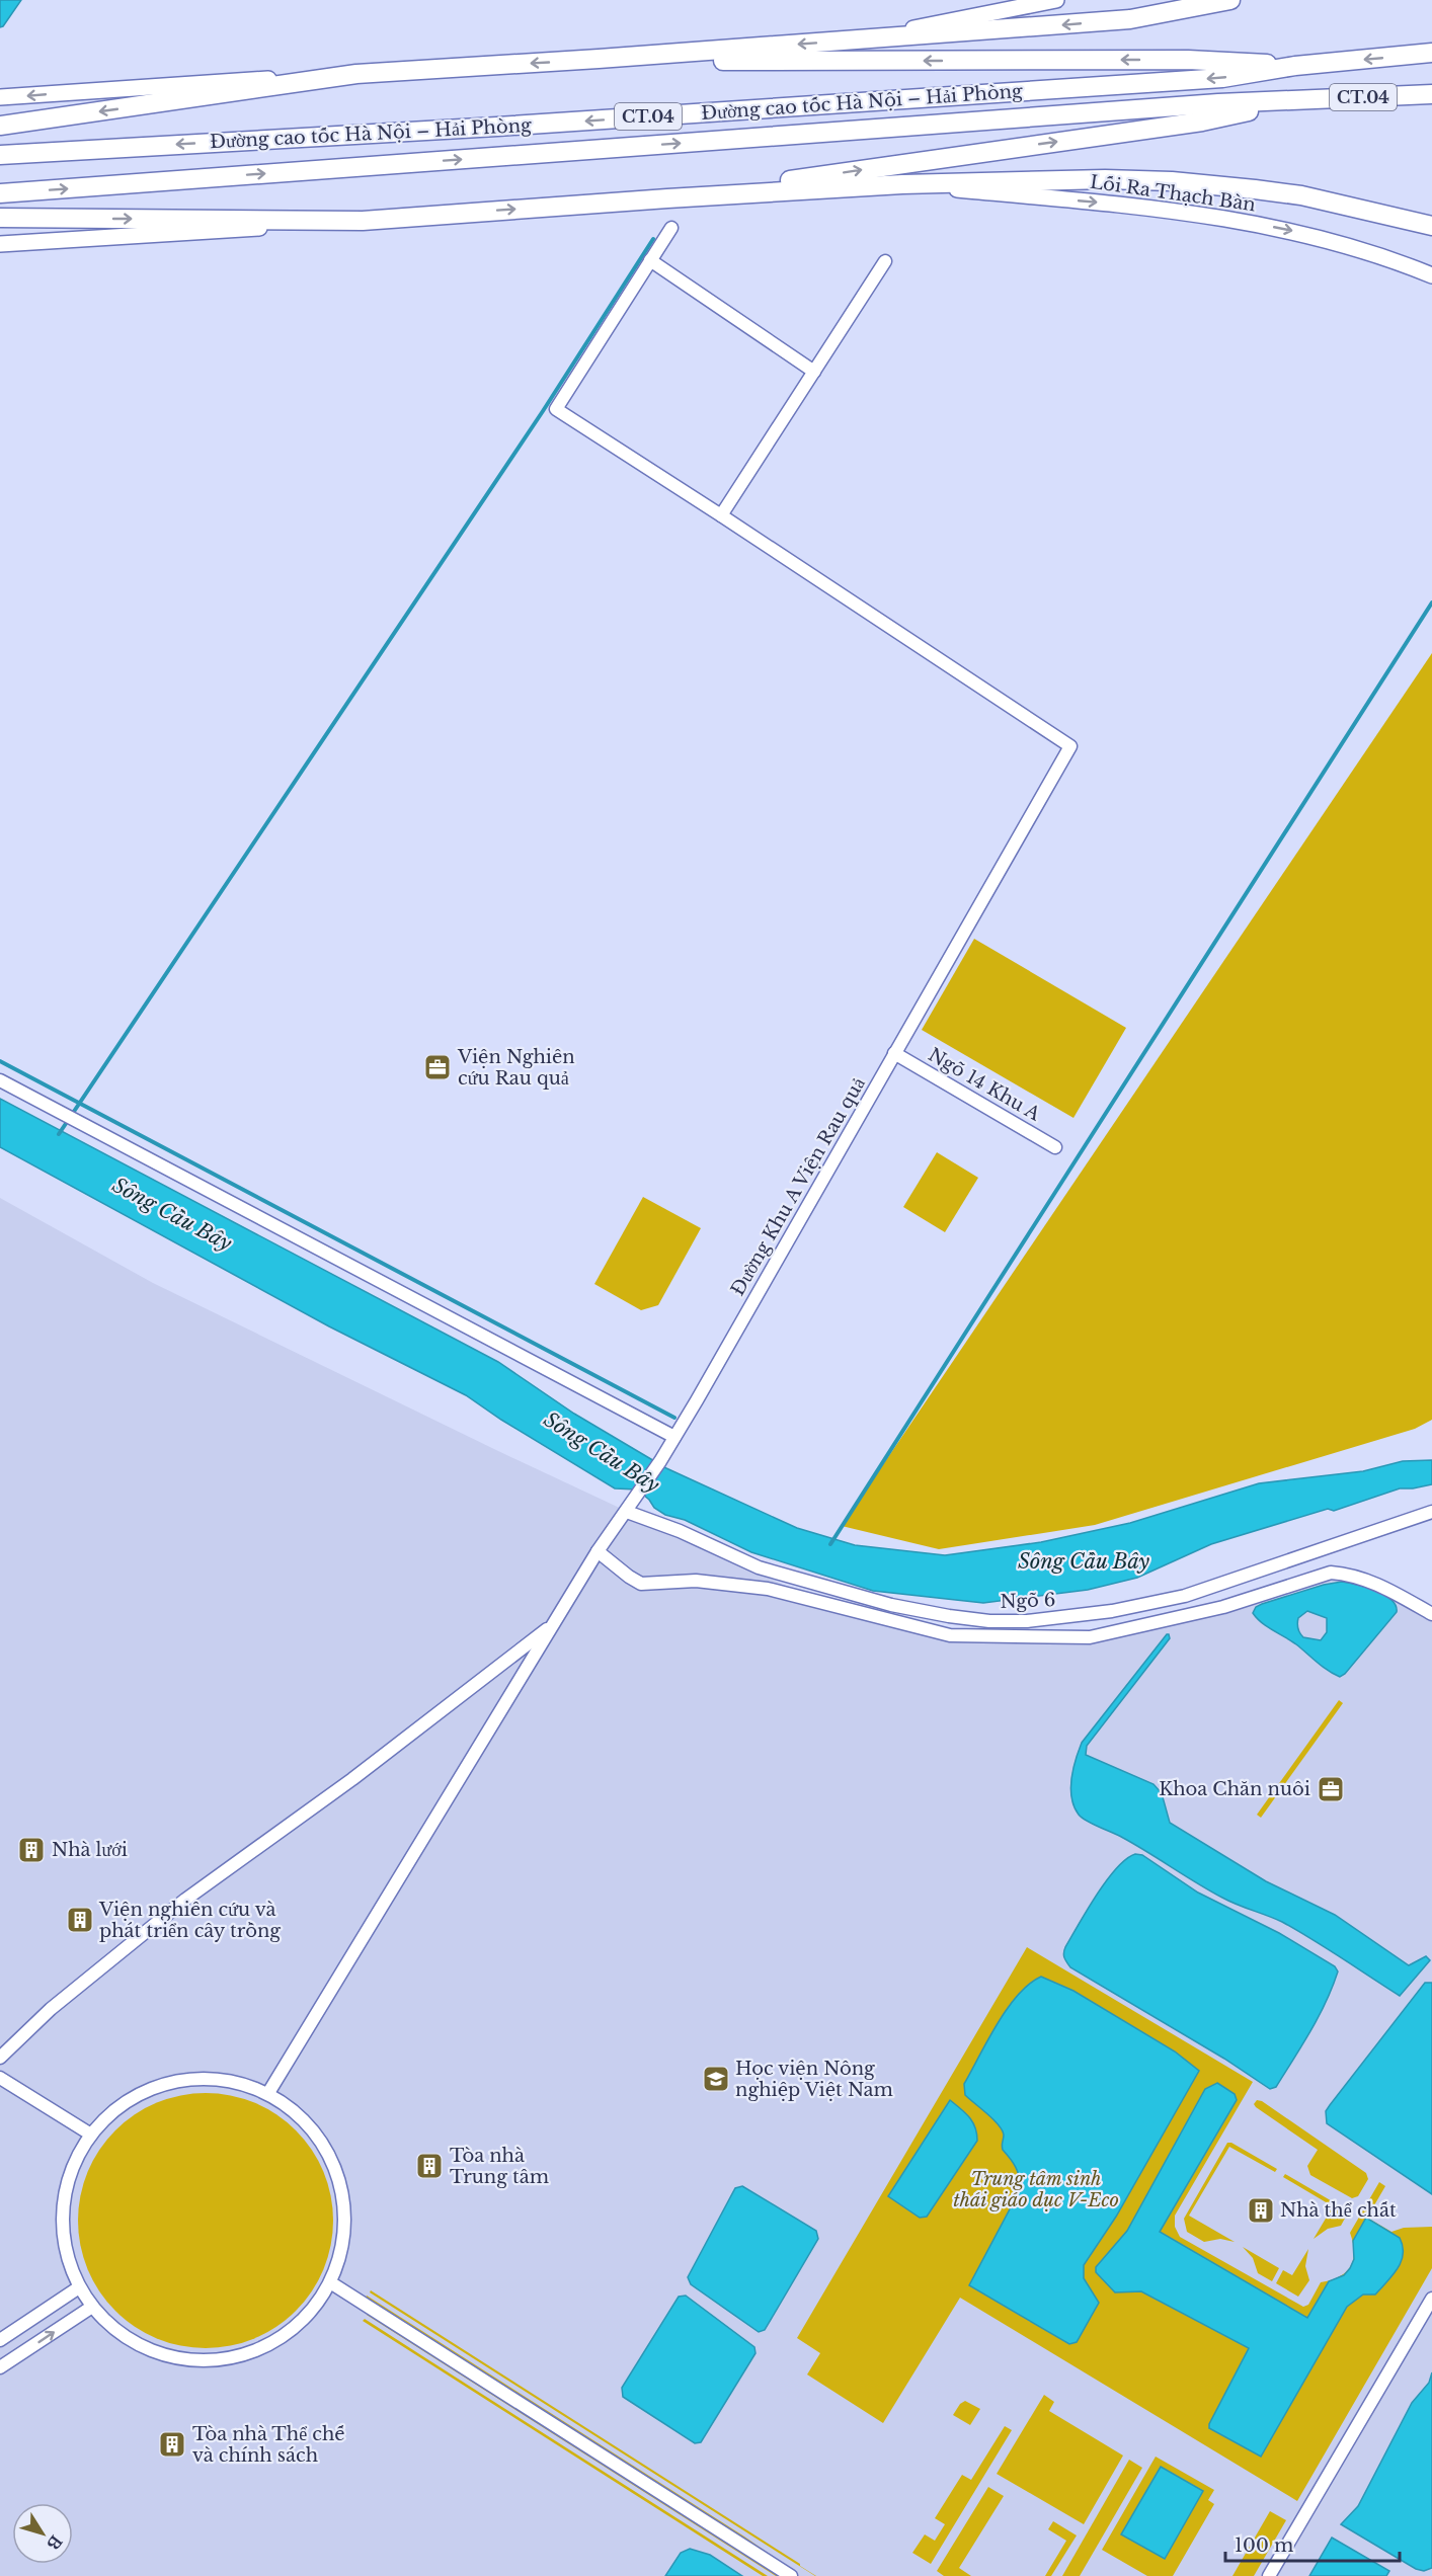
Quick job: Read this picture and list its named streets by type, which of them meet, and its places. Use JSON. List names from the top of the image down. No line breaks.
{"streets":{"highway":["CT.04","Đường cao tốc Hà Nội – Hải Phòng"],"main road":["Lối Ra Thạch Bàn"],"street":["Ngõ 14 Khu A","Đường Khu A Viện Rau quả","Ngõ 6"]},"crossings":[["Ngõ 14 Khu A","Đường Khu A Viện Rau quả"],["Đường Khu A Viện Rau quả","Ngõ 6"]],"one_way":["Lối Ra Thạch Bàn"],"water":["Sông Cầu Bây"],"parks":["Trung tâm sinh thái giáo dục V-Eco"],"places":{"office":["Viện Nghiên cứu Rau quả","Khoa Chăn nuôi"],"building":["Nhà lưới","Viện nghiên cứu và phát triển cây trồng","Tòa nhà Trung tâm","Nhà thể chất","Tòa nhà Thể chế và chính sách"],"school or university":["Học viện Nông nghiệp Việt Nam"]},"scale_bar":"100 m","north":"bottom right"}
